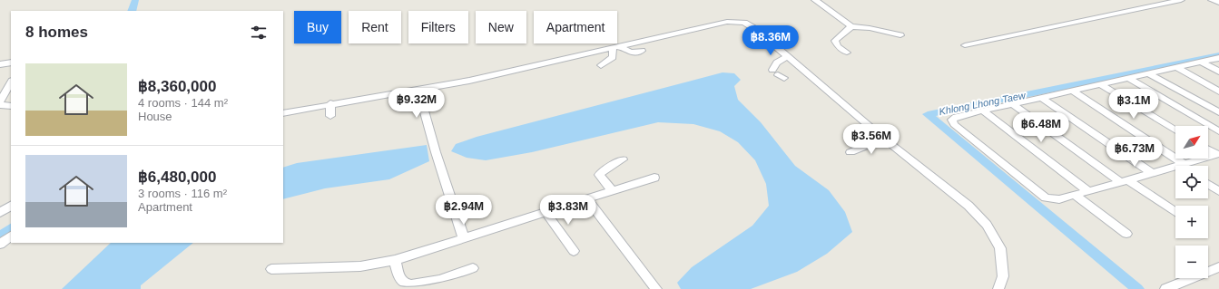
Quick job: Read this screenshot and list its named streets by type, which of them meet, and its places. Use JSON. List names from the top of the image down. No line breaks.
{"water":["Khlong Lhong Taew"],"north":"top right","page":{"chip":["Buy","Rent","Filters","New","Apartment"],"heading":"8 homes","price":["฿8.36M","฿9.32M","฿3.1M","฿6.48M","฿3.56M","฿6.73M","฿2.94M","฿3.83M"],"list":[{"name":"฿8,360,000","note":"4 rooms · 144 m² · House"},{"name":"฿6,480,000","note":"3 rooms · 116 m² · Apartment"}],"map_buttons":["+","−"]}}
